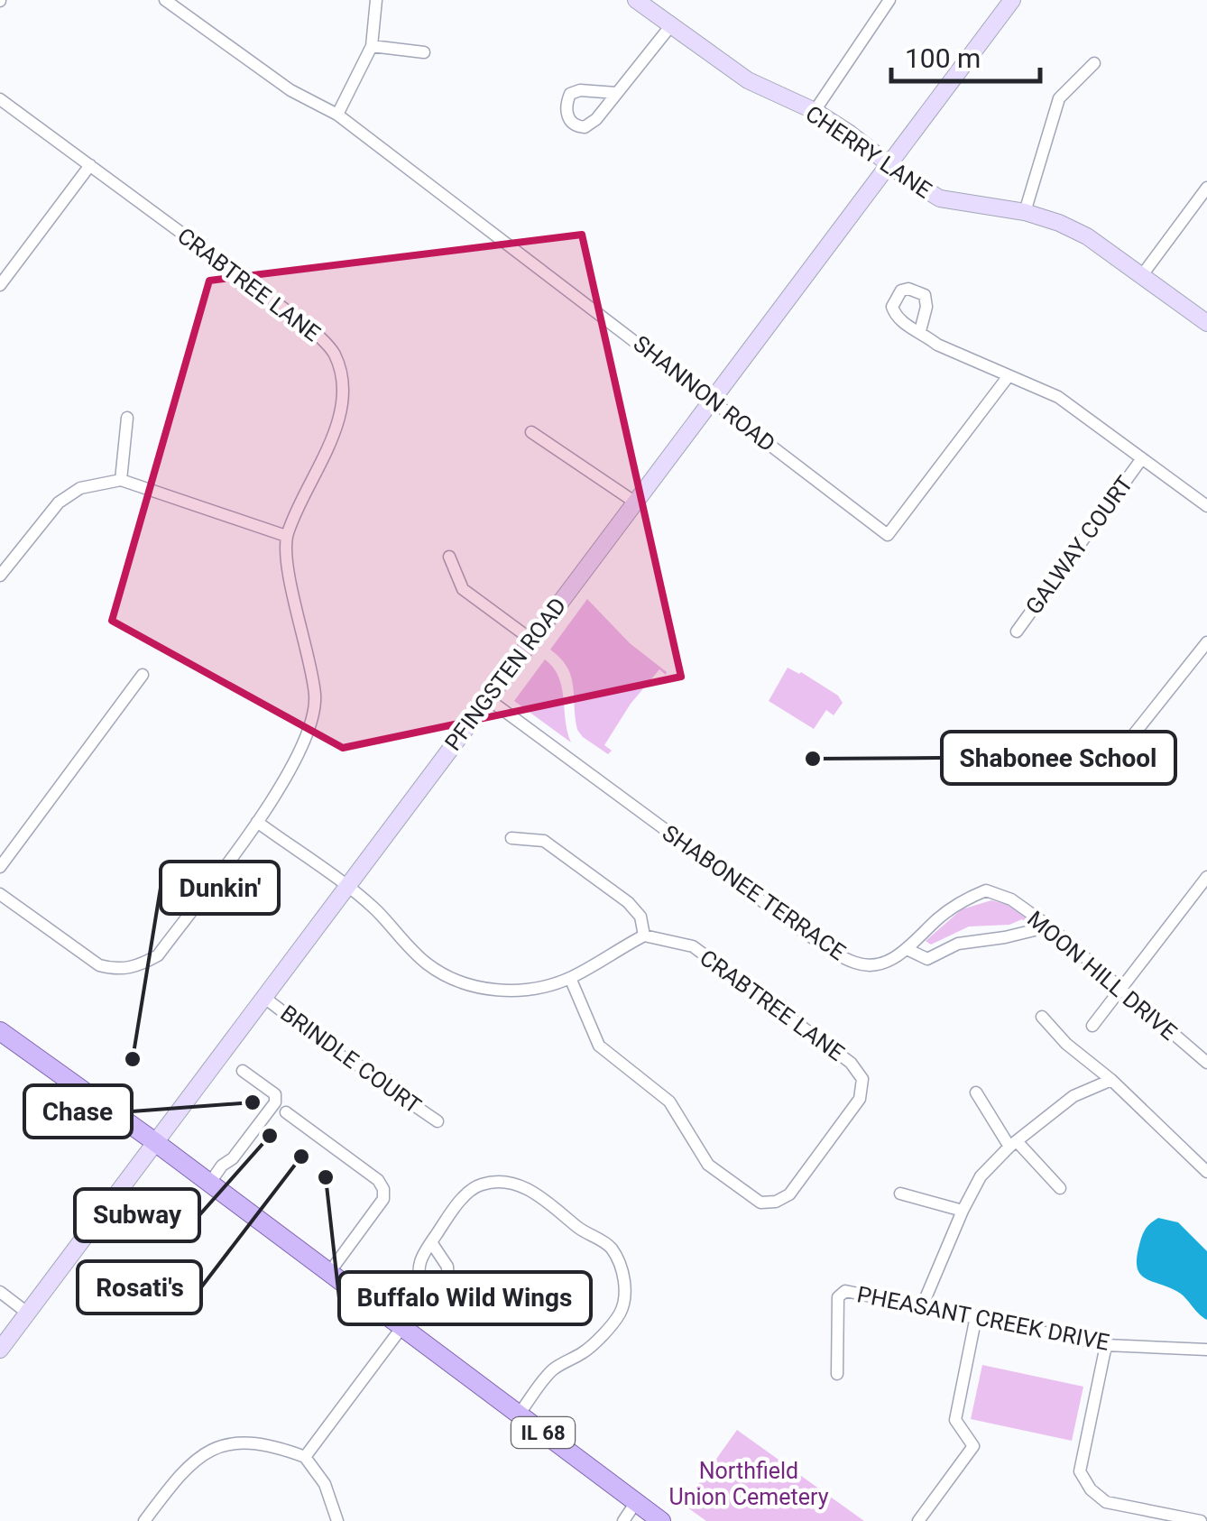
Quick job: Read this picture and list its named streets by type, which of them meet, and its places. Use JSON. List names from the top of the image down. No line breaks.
{"streets":{"main road":["CHERRY LANE","PFINGSTEN ROAD","IL 68"],"street":["CRABTREE LANE","SHANNON ROAD","GALWAY COURT","SHABONEE TERRACE","MOON HILL DRIVE","BRINDLE COURT","PHEASANT CREEK DRIVE"]},"crossings":[["CHERRY LANE","PFINGSTEN ROAD"],["SHANNON ROAD","PFINGSTEN ROAD"],["PFINGSTEN ROAD","SHABONEE TERRACE"],["PFINGSTEN ROAD","BRINDLE COURT"],["PFINGSTEN ROAD","IL 68"],["SHABONEE TERRACE","MOON HILL DRIVE"]],"parks":["Northfield Union Cemetery"],"places":["Shabonee School","Dunkin'","Chase","Subway","Rosati's","Buffalo Wild Wings"],"scale_bar":"100 m"}
